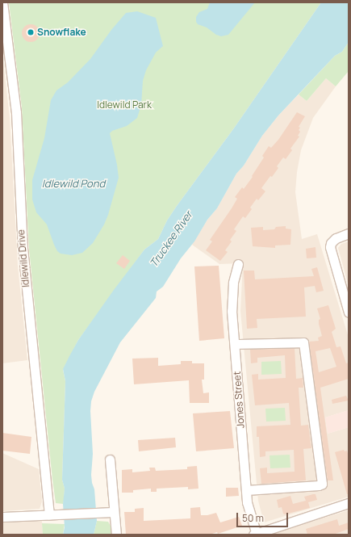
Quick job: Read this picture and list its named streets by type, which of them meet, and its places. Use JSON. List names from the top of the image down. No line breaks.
{"streets":{"street":["Idlewild Drive","Jones Street"]},"water":["Idlewild Pond","Truckee River"],"parks":["Idlewild Park"],"places":["Snowflake"],"scale_bar":"50 m"}
